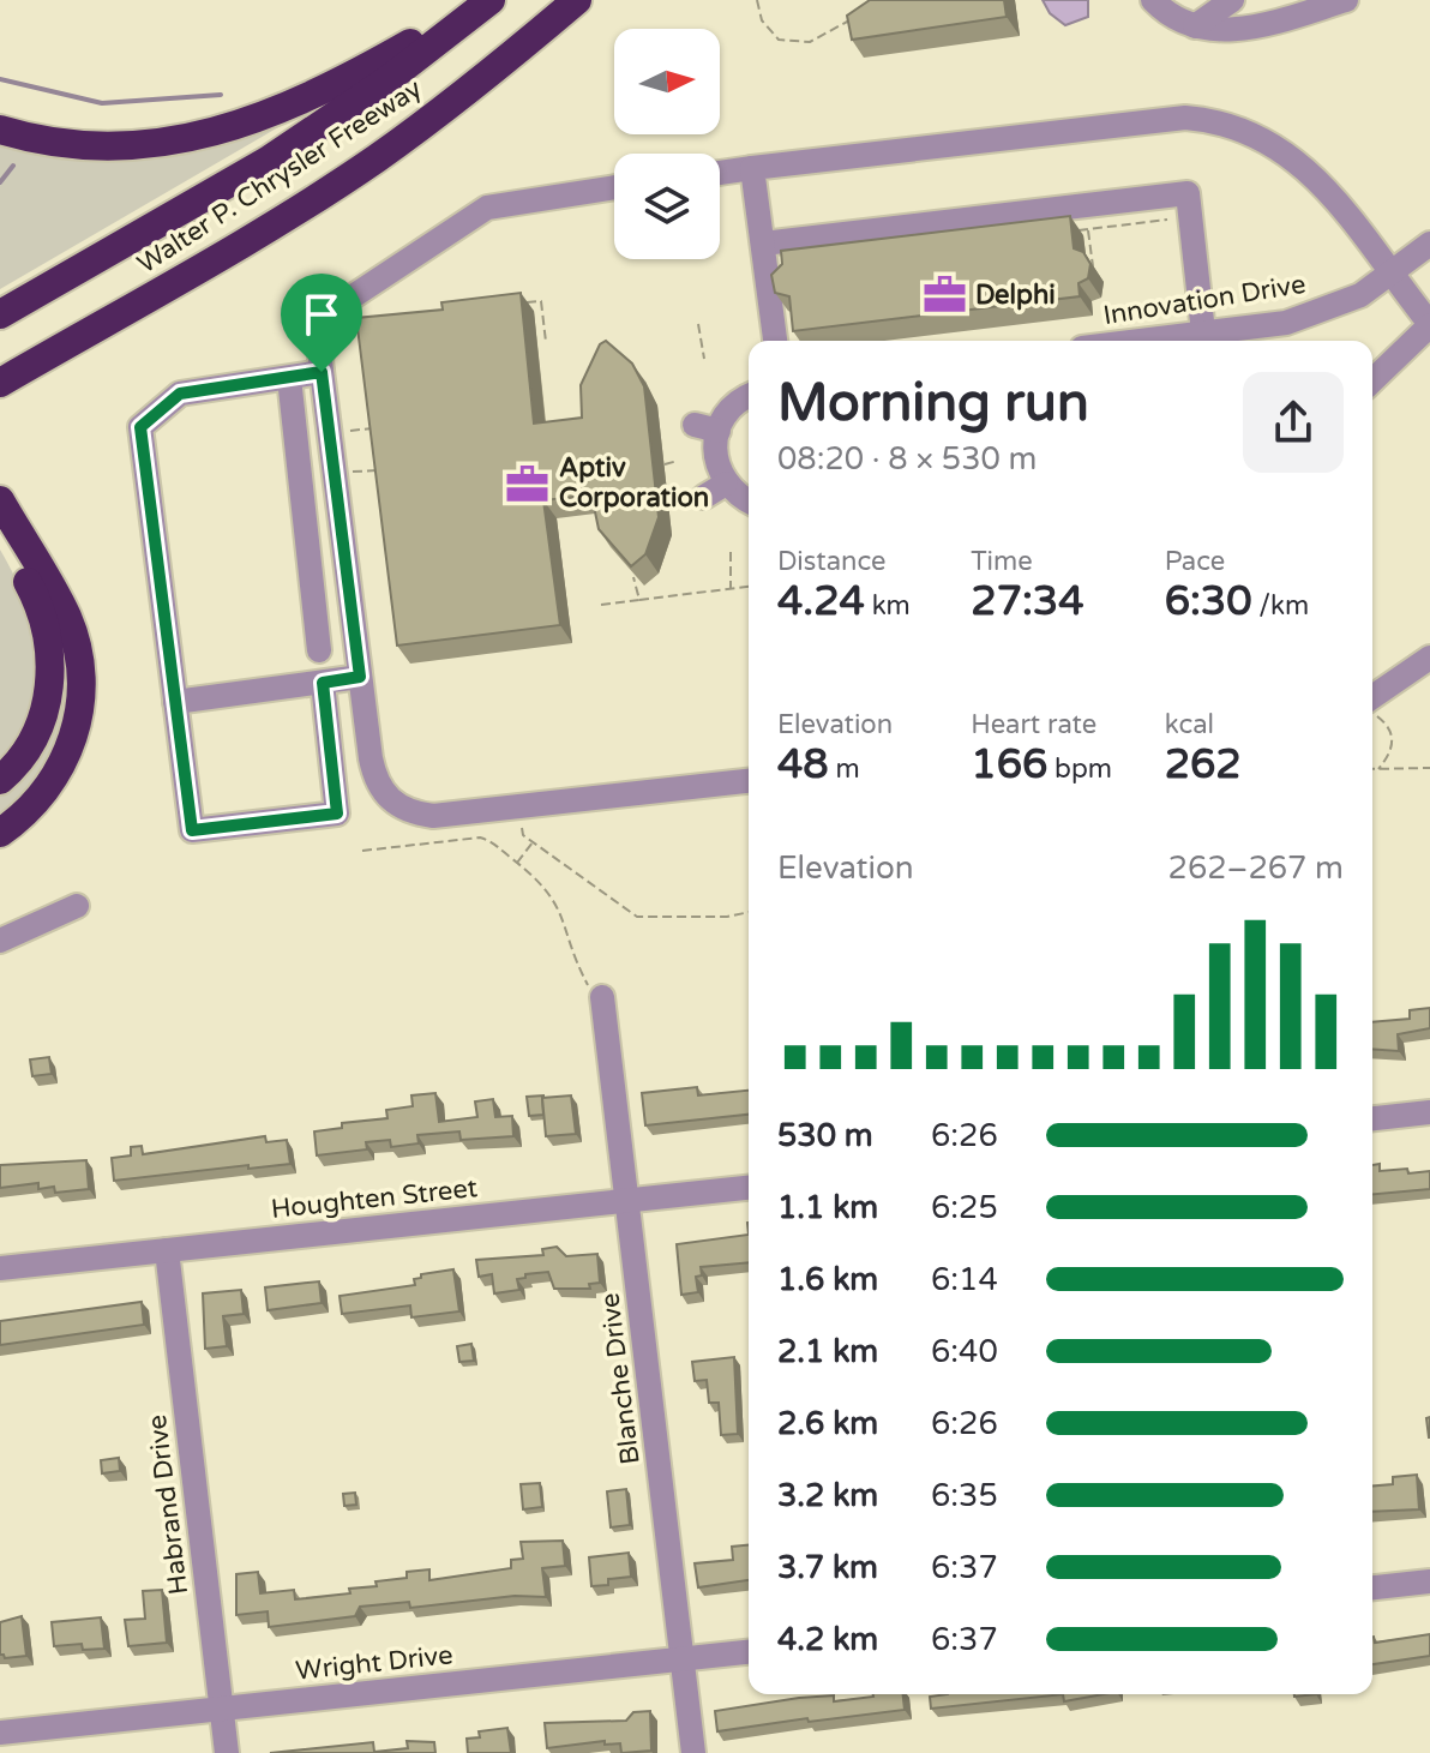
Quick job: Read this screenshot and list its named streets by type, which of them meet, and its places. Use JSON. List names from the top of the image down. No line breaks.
{"streets":{"highway":["Walter P. Chrysler Freeway"],"street":["Innovation Drive","Houghten Street","Blanche Drive","Habrand Drive","Wright Drive"]},"crossings":[["Houghten Street","Blanche Drive"],["Houghten Street","Habrand Drive"],["Blanche Drive","Wright Drive"],["Habrand Drive","Wright Drive"]],"places":{"office":["Delphi","Aptiv Corporation"]},"north":"right","page":{"heading":["Morning run","08:20 · 8 × 530 m"],"stats":[["Distance","4.24 km"],["Time","27:34"],["Pace","6:30 /km"],["Elevation","48 m"],["Heart rate","166 bpm"],["kcal","262"]],"chart":["Elevation","262–267 m"],"list":[{"name":"530 m","note":"6:26"},{"name":"1.1 km","note":"6:25"},{"name":"1.6 km","note":"6:14"},{"name":"2.1 km","note":"6:40"},{"name":"2.6 km","note":"6:26"},{"name":"3.2 km","note":"6:35"},{"name":"3.7 km","note":"6:37"},{"name":"4.2 km","note":"6:37"}]}}
